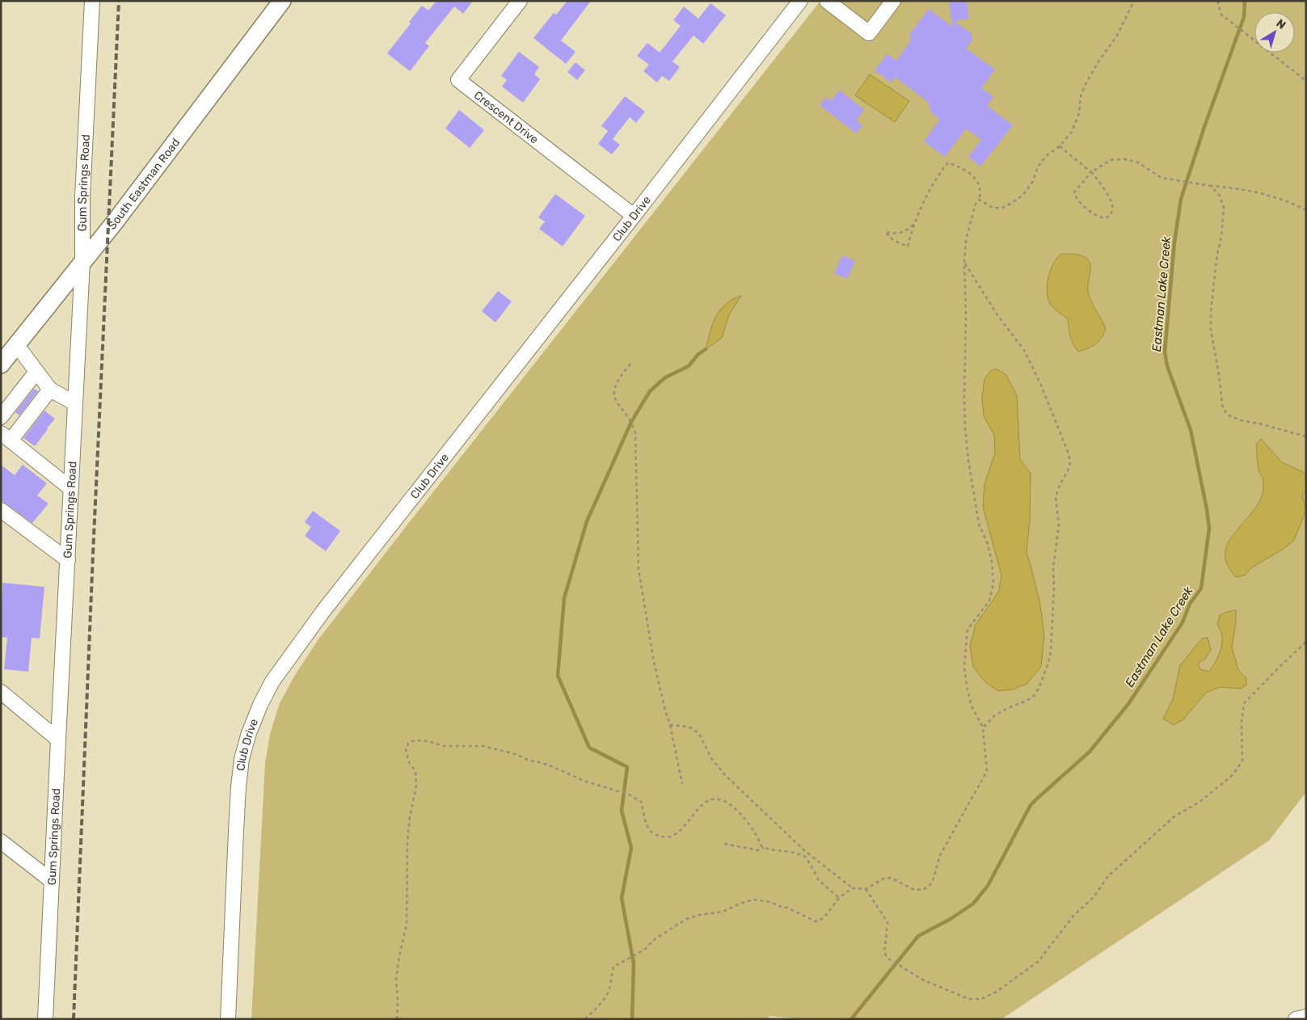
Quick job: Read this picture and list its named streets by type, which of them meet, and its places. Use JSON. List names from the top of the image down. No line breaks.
{"streets":{"main road":["South Eastman Road"],"street":["Crescent Drive","Gum Springs Road","Club Drive"]},"crossings":[["Crescent Drive","Club Drive"],["Gum Springs Road","South Eastman Road"]],"water":["Eastman Lake Creek"],"north":"top right"}
